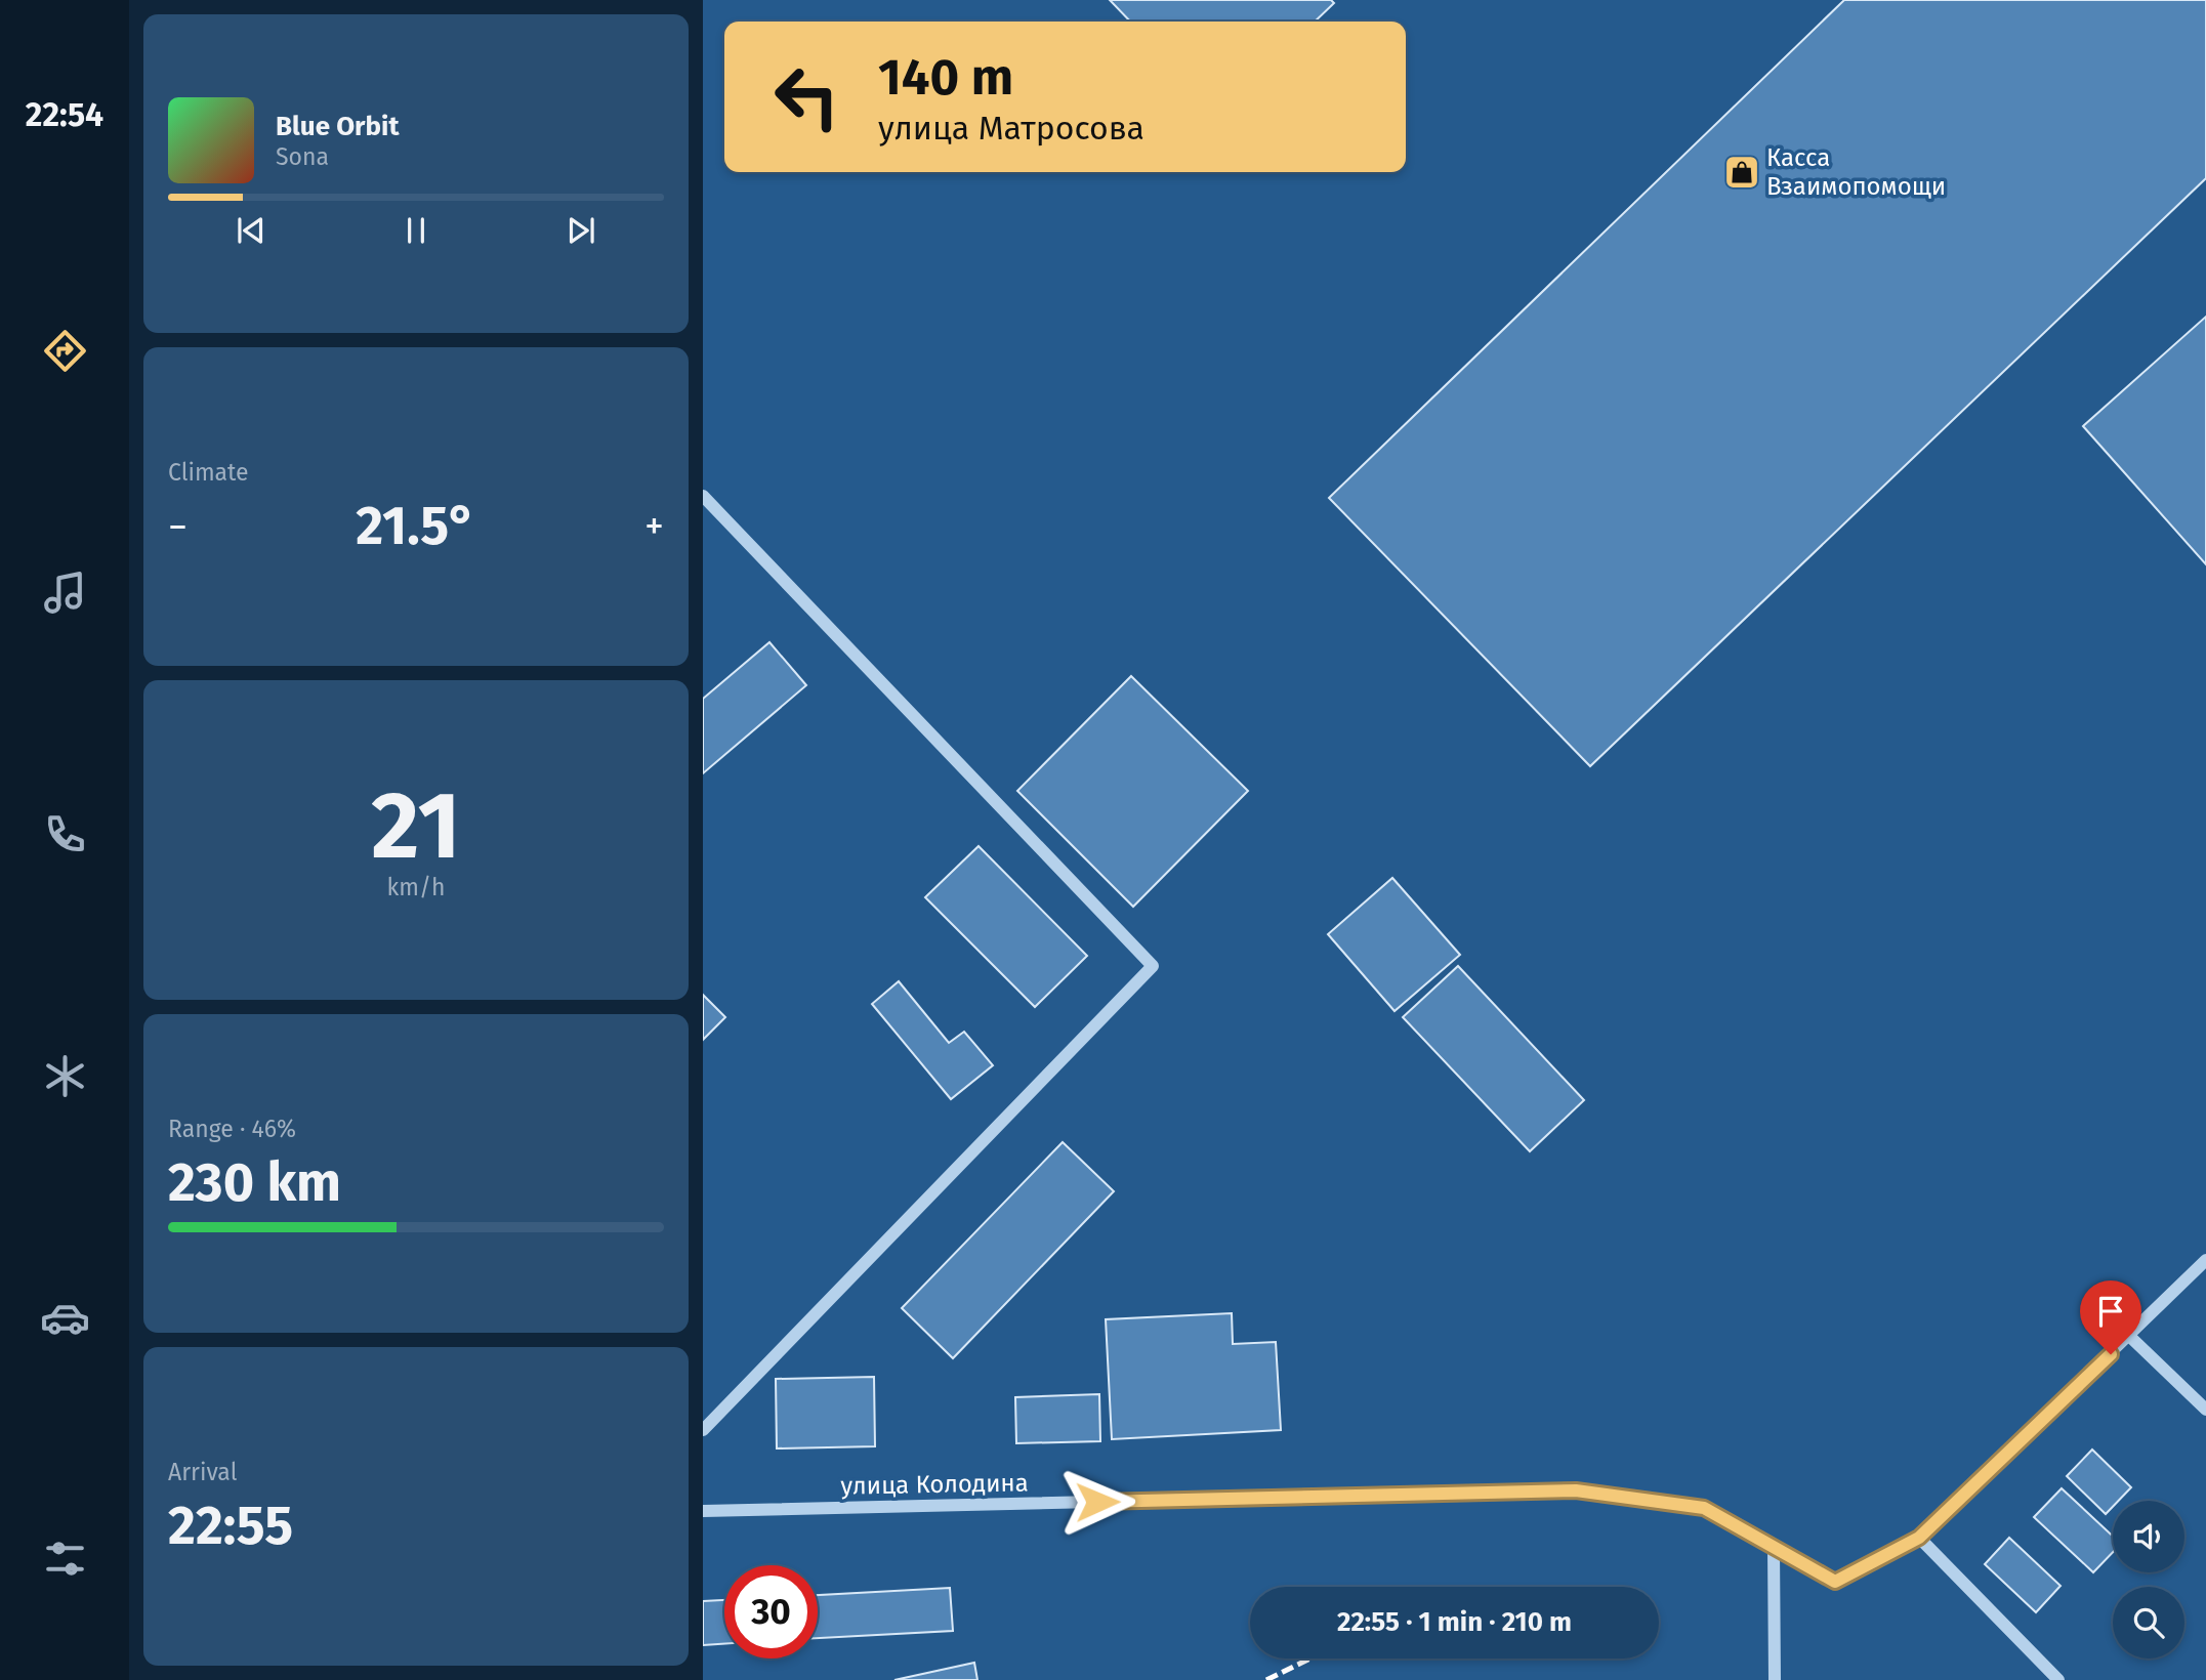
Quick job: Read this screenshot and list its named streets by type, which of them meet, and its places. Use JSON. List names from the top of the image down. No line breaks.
{"streets":{"street":["улица Колодина"]},"places":{"shop":["Касса Взаимопомощи"]},"page":{"tabs":"22:54","turn":["140 m","улица Матросова"],"song":["Blue Orbit","Sona"],"tile":["Climate",["21","km/h"],["Range · 46%","230 km"],["Arrival","22:55"]],"heat":["−","21.5°","+"],"limit":"30","trip":"22:55 · 1 min · 210 m"}}
